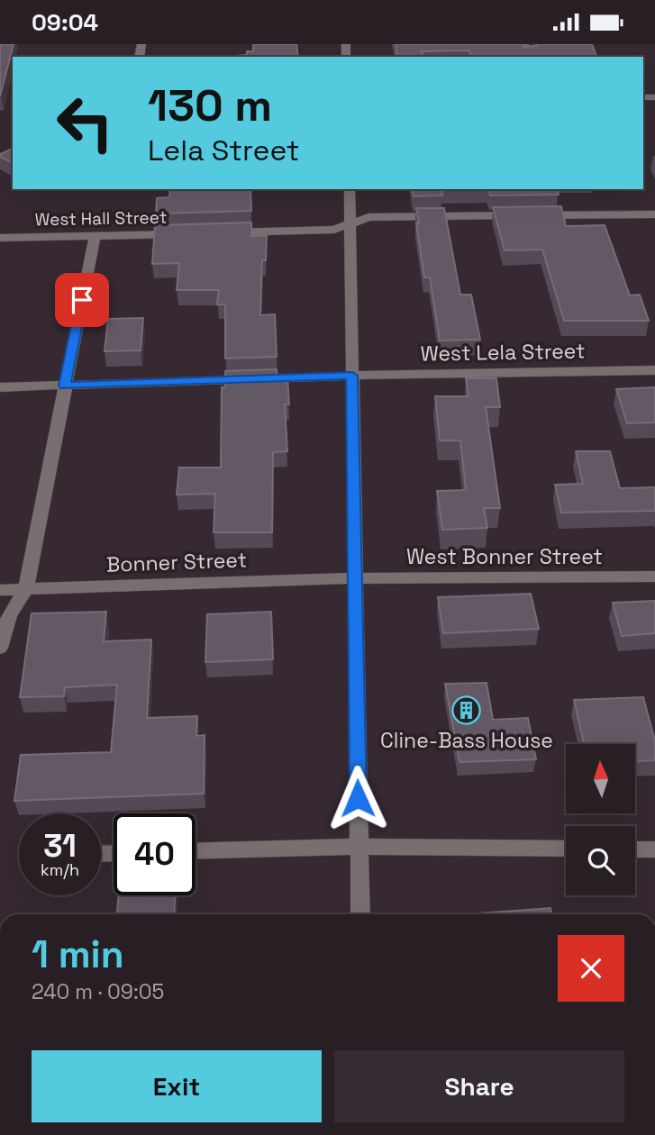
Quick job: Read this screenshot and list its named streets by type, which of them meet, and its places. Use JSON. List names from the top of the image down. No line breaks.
{"streets":{"street":["West Hall Street","West Lela Street","West Bonner Street","Bonner Street"]},"crossings":[["West Bonner Street","Bonner Street"]],"places":{"building":["Cline-Bass House"]},"north":"top","page":{"status":"09:04","turn":["130 m","Lela Street"],"speed":"31 km/h","limit":"40","heading":["1 min","240 m · 09:05"],"buttons":["Exit","Share"]}}
